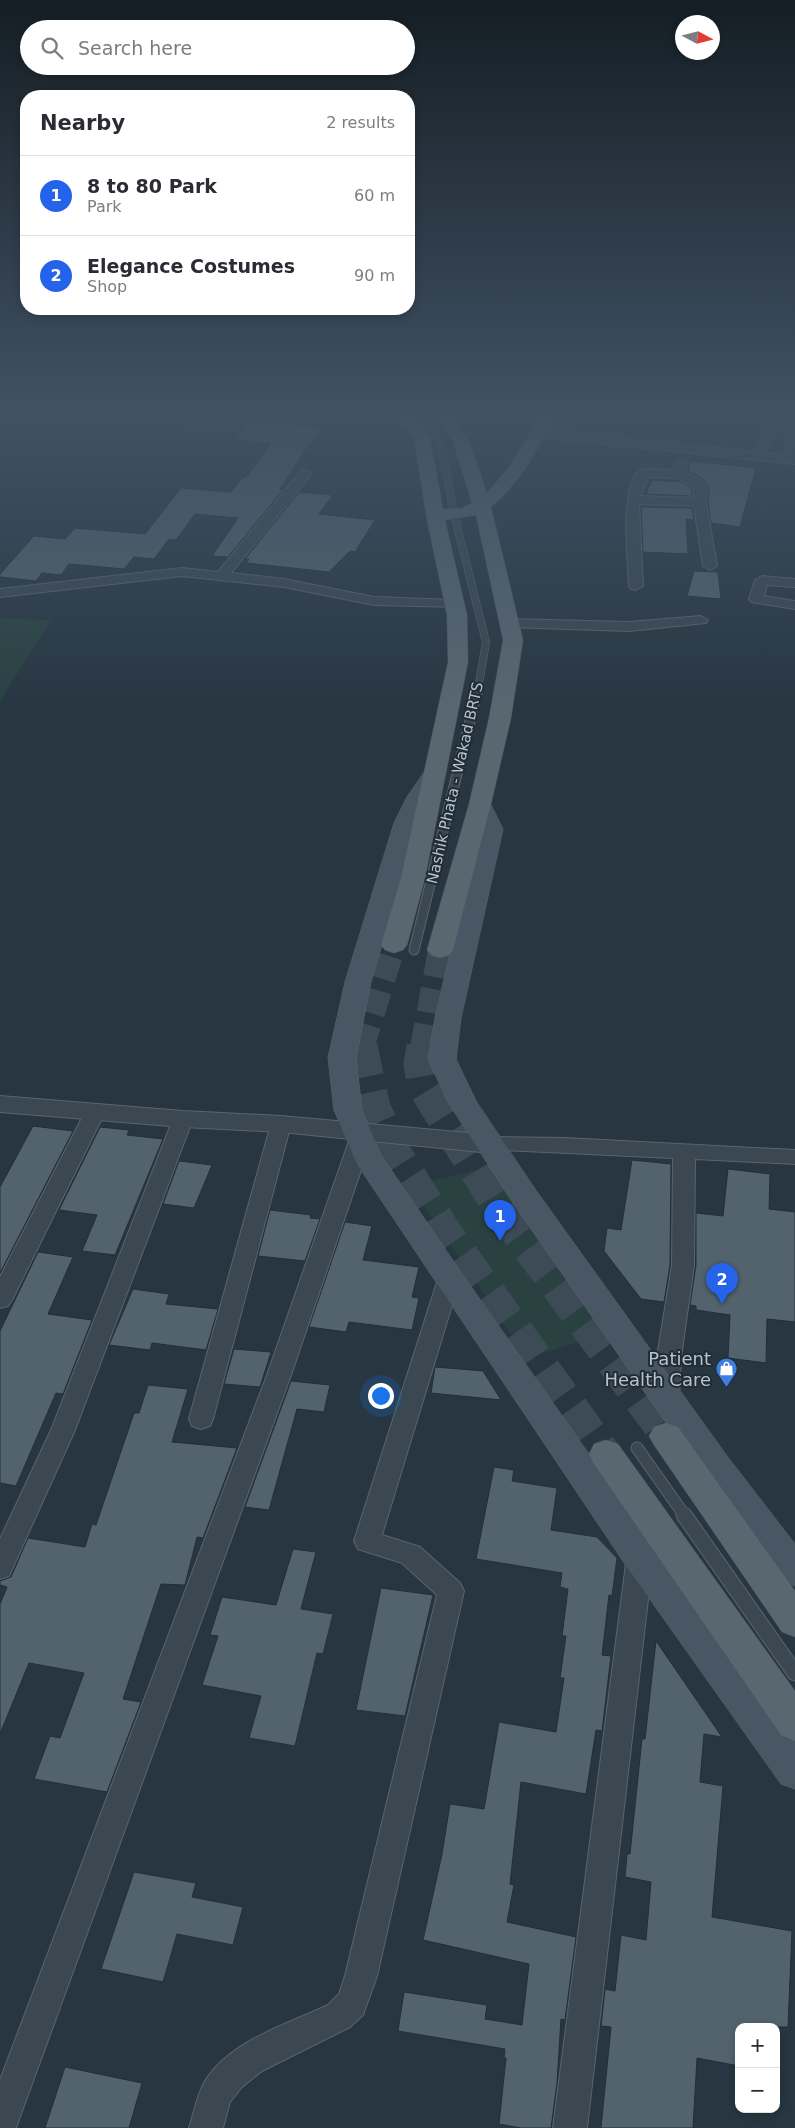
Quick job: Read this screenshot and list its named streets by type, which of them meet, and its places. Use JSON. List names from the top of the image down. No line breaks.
{"streets":{"lane":["Nashik Phata - Wakad BRTS"]},"places":{"shop":["Patient Health Care"]},"north":"right","page":{"search":"Search here","heading":["Nearby","2 results"],"list":[{"mark":"1","name":"8 to 80 Park","note":"Park","value":"60 m"},{"mark":"2","name":"Elegance Costumes","note":"Shop","value":"90 m"}],"pins":["1","2"],"map_buttons":["+","−"]}}
